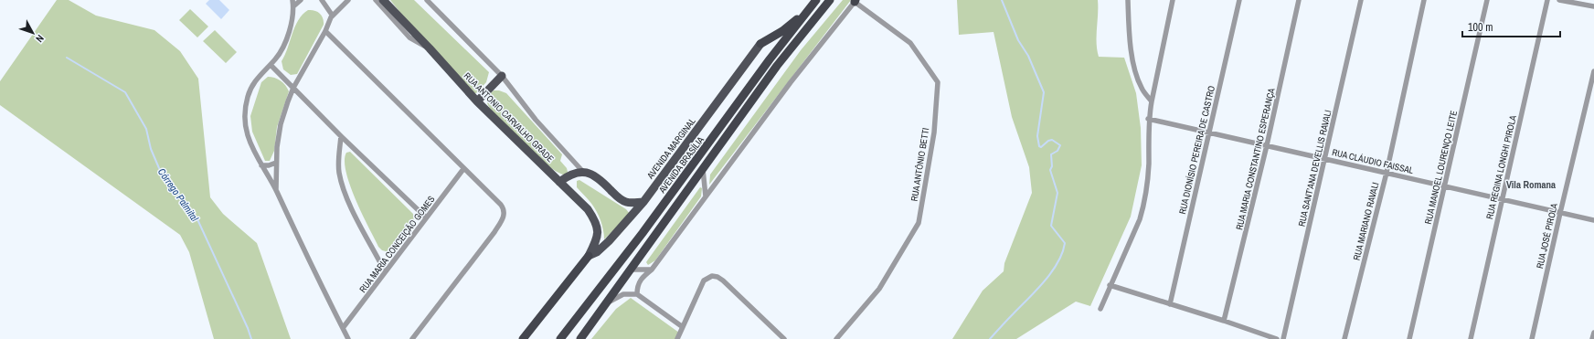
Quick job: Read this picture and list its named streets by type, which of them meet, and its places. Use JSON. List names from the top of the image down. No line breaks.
{"streets":{"highway":["AVENIDA BRASÍLIA"],"main road":["RUA ANTONIO CARVALHO GRADE","AVENIDA MARGINAL"],"street":["RUA DIONÍSIO PEREIRA DE CASTRO","RUA MARIA CONSTANTINO ESPERANÇA","RUA CLÁUDIO FAISSAL","RUA ANTÔNIO BETTI","RUA MANOEL LOURENÇO LEITE","RUA REGINA LONGHI PIROLA","RUA SANT'ANA DEVELLIS RAVALI","RUA MARIANO RAVALI","RUA JOSÉ PIROLA","RUA MARIA CONCEIÇÃO GOMES"]},"crossings":[["RUA ANTONIO CARVALHO GRADE","AVENIDA MARGINAL"],["RUA DIONÍSIO PEREIRA DE CASTRO","RUA CLÁUDIO FAISSAL"],["RUA MARIA CONSTANTINO ESPERANÇA","RUA CLÁUDIO FAISSAL"],["RUA CLÁUDIO FAISSAL","RUA MANOEL LOURENÇO LEITE"],["RUA CLÁUDIO FAISSAL","RUA REGINA LONGHI PIROLA"],["RUA CLÁUDIO FAISSAL","RUA SANT'ANA DEVELLIS RAVALI"],["RUA CLÁUDIO FAISSAL","RUA MARIANO RAVALI"],["RUA CLÁUDIO FAISSAL","RUA JOSÉ PIROLA"]],"districts":["Vila Romana"],"water":["Córrego Palmital"],"scale_bar":"100 m","north":"bottom right"}
